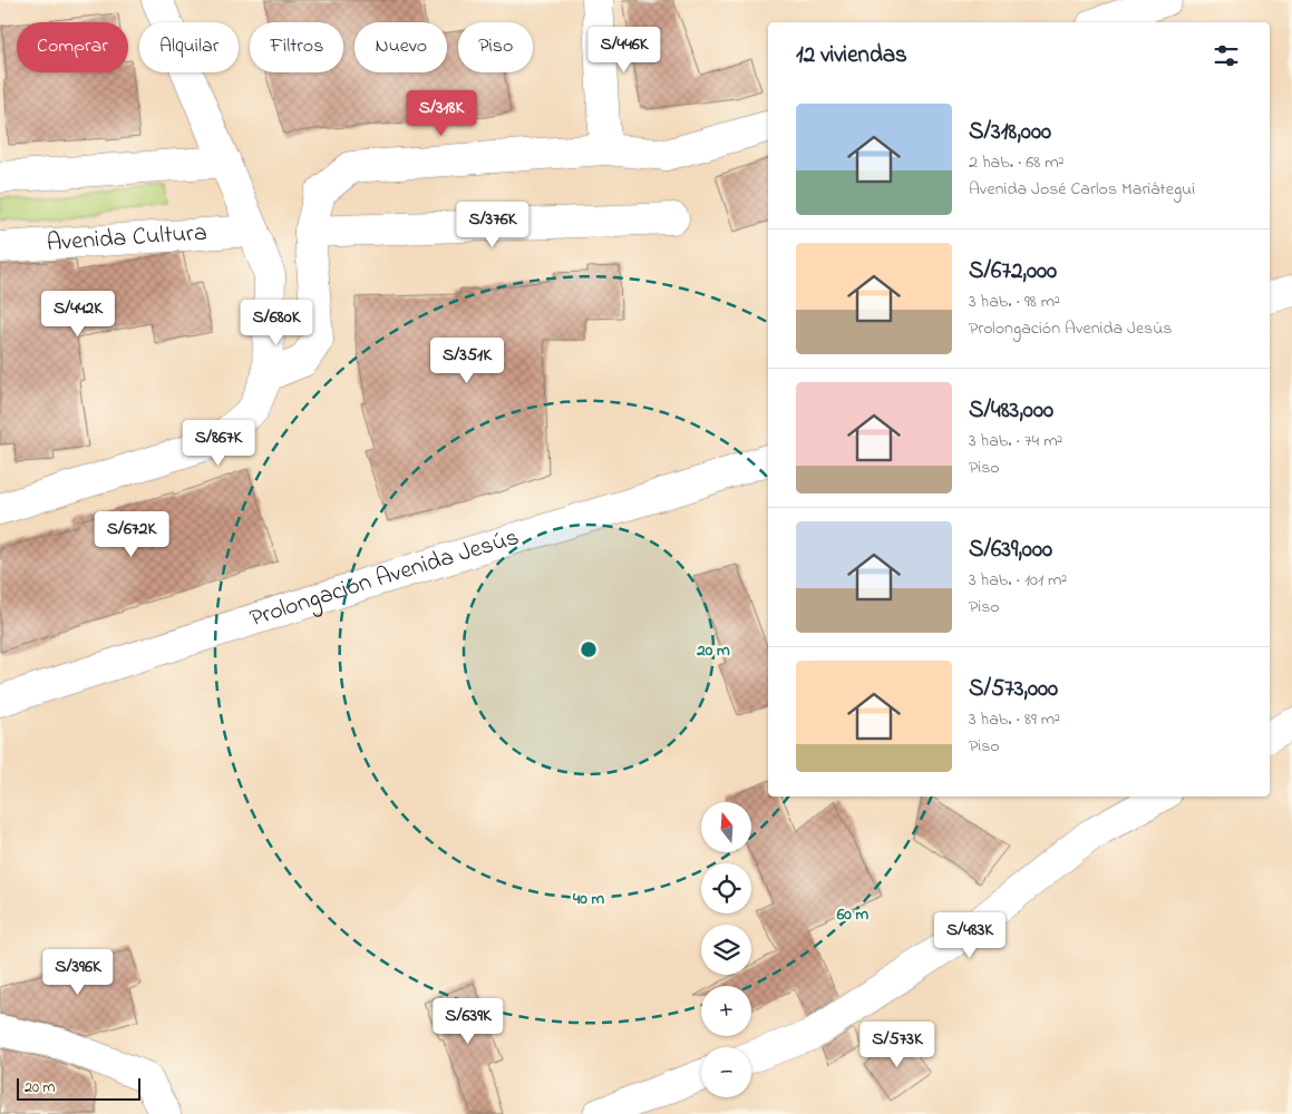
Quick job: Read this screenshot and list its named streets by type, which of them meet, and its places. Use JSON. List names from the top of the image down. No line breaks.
{"streets":{"street":["Avenida Cultura","Prolongación Avenida Jesús"]},"scale_bar":"20 m","north":"top","page":{"chip":["Comprar","Alquilar","Filtros","Nuevo","Piso"],"heading":"12 viviendas","price":["S/446K","S/318K","S/376K","S/442K","S/680K","S/351K","S/867K","S/672K","S/483K","S/396K","S/639K","S/573K"],"list":[{"name":"S/318,000","note":"2 hab. · 68 m² · Avenida José Carlos Mariátegui"},{"name":"S/672,000","note":"3 hab. · 98 m² · Prolongación Avenida Jesús"},{"name":"S/483,000","note":"3 hab. · 74 m² · Piso"},{"name":"S/639,000","note":"3 hab. · 101 m² · Piso"},{"name":"S/573,000","note":"3 hab. · 89 m² · Piso"}],"map_buttons":["+","−"],"scale":"20 m"},"rings":["20 m","40 m","60 m"]}
